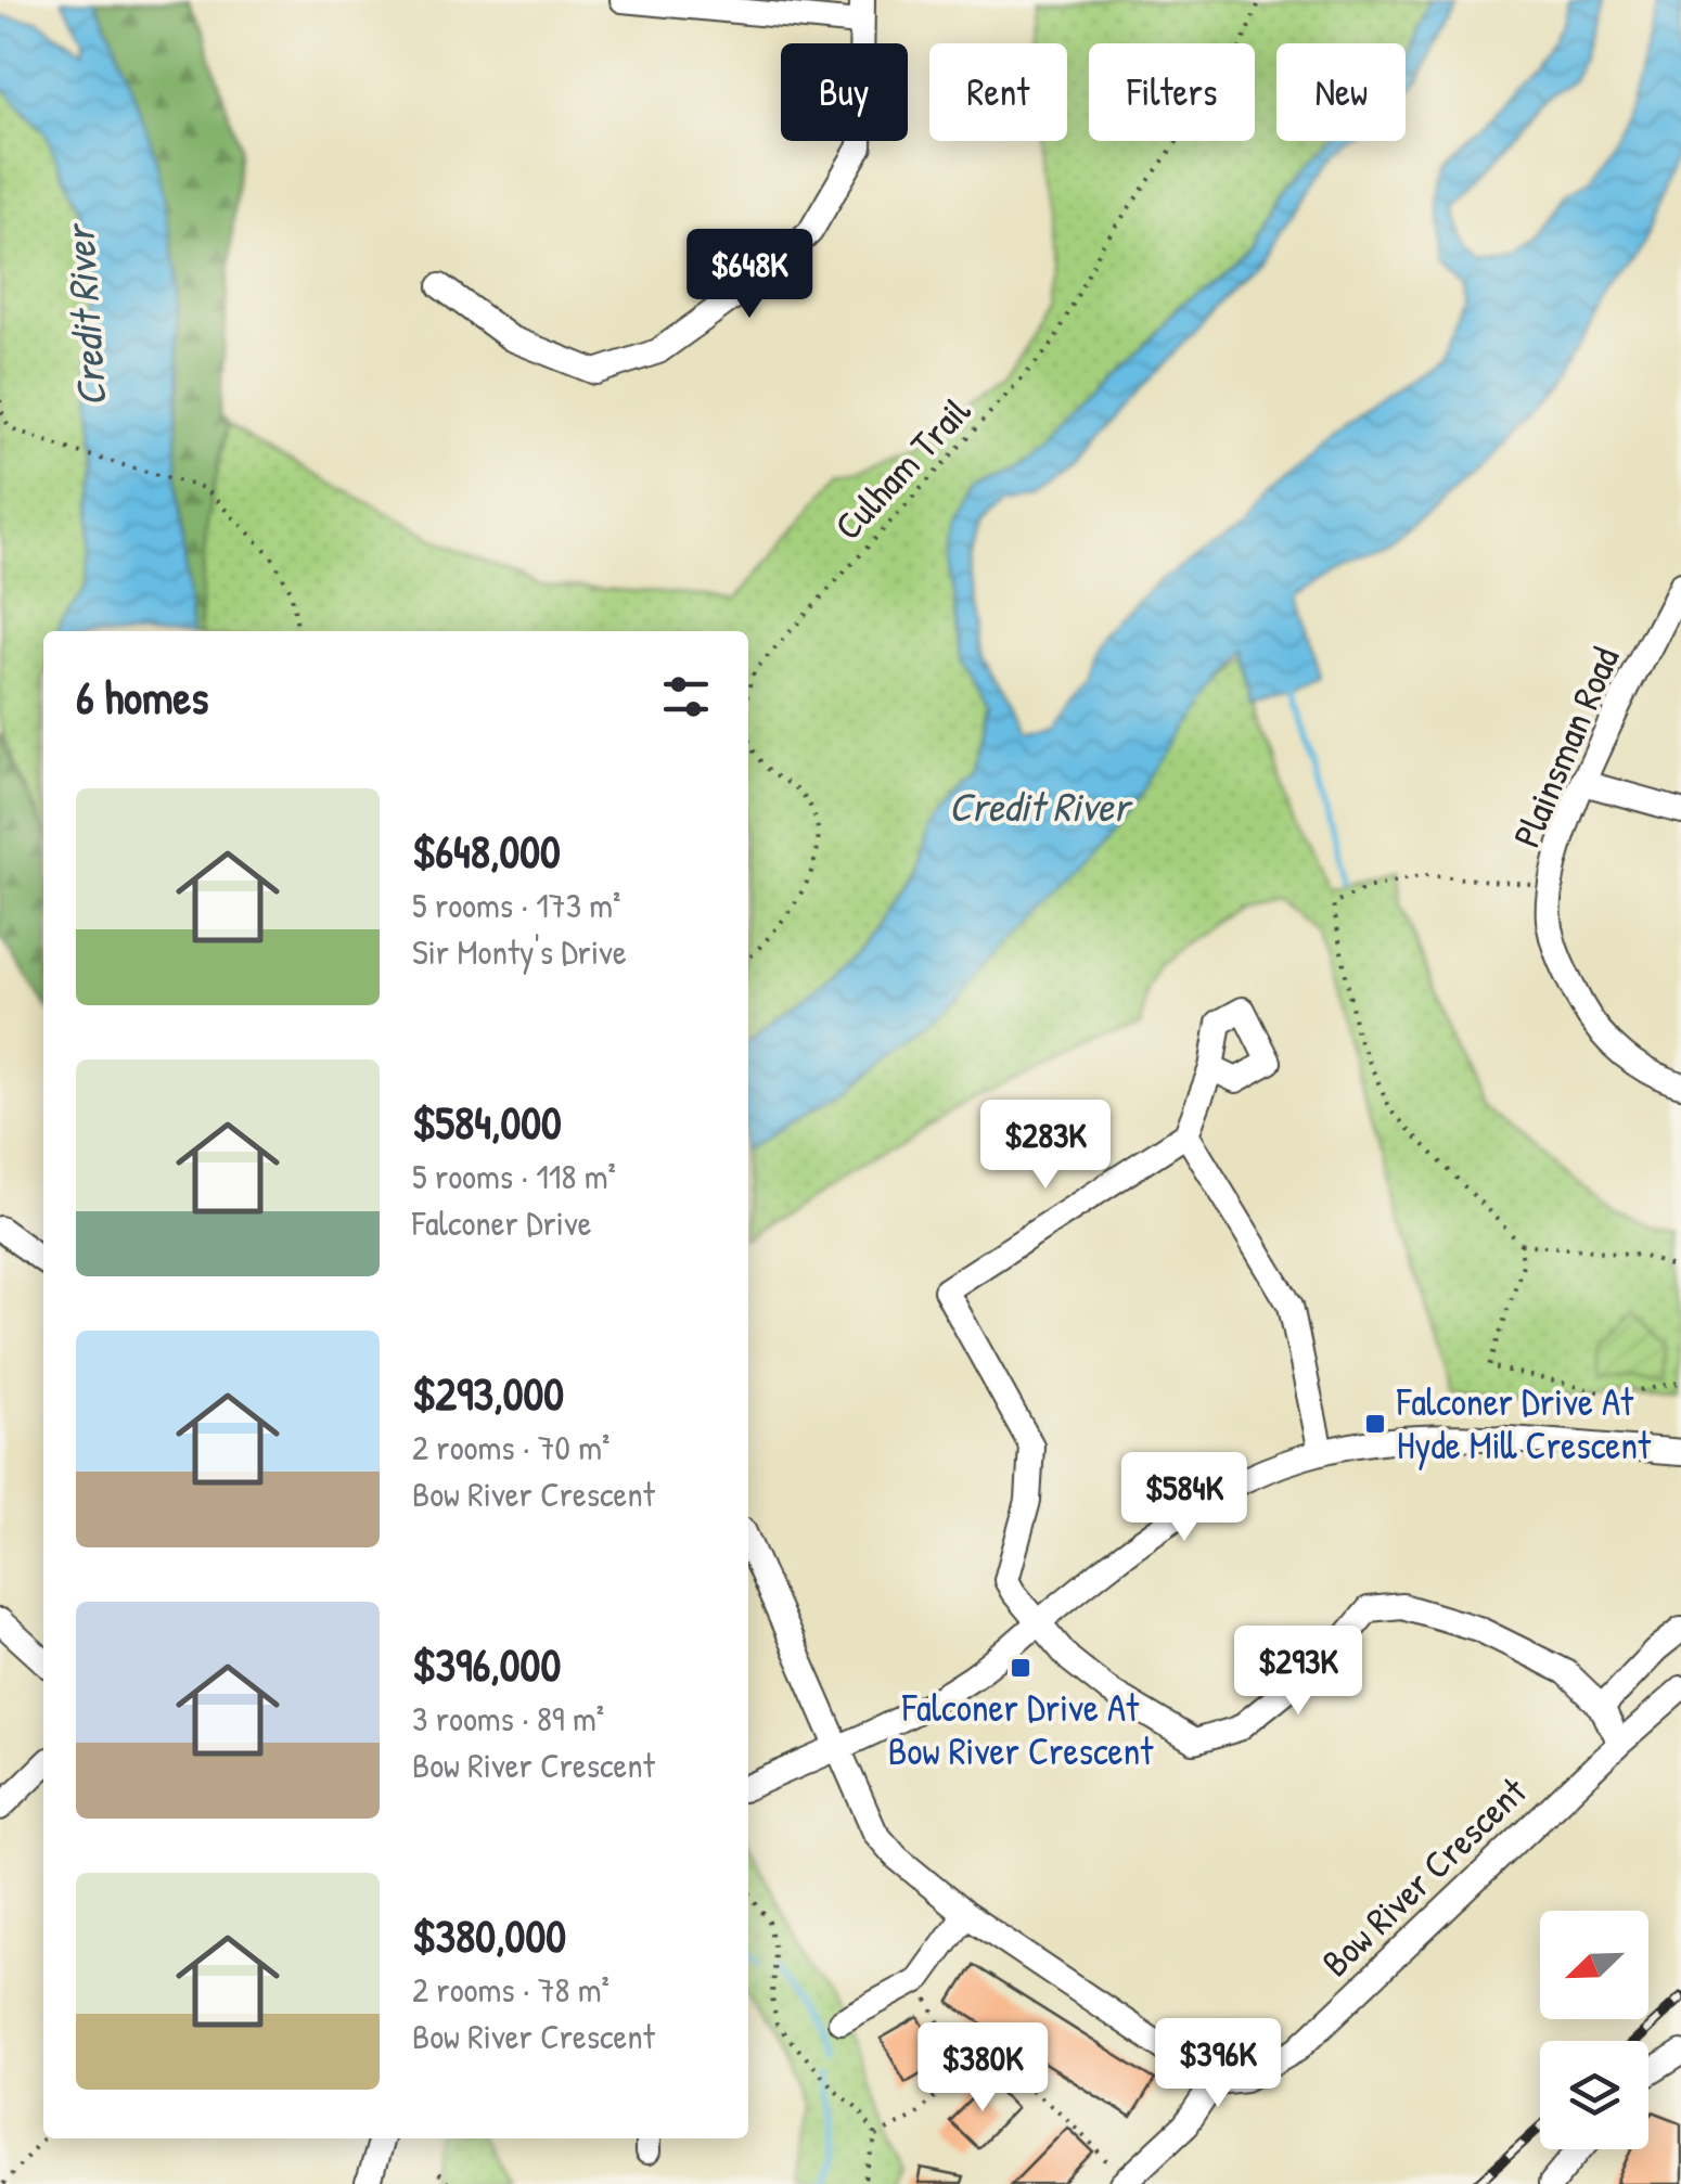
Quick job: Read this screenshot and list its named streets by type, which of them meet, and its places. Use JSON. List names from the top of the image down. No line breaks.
{"streets":{"street":["Plainsman Road","Bow River Crescent"],"path":["Culham Trail"]},"water":["Credit River"],"places":{"transit":["Falconer Drive At Hyde Mill Crescent","Falconer Drive At Bow River Crescent"]},"north":"bottom left","page":{"chip":["Buy","Rent","Filters","New"],"price":["$648K","$283K","$584K","$293K","$396K","$380K"],"heading":"6 homes","list":[{"name":"$648,000","note":"5 rooms · 173 m² · Sir Monty's Drive"},{"name":"$584,000","note":"5 rooms · 118 m² · Falconer Drive"},{"name":"$293,000","note":"2 rooms · 70 m² · Bow River Crescent"},{"name":"$396,000","note":"3 rooms · 89 m² · Bow River Crescent"},{"name":"$380,000","note":"2 rooms · 78 m² · Bow River Crescent"}]}}
